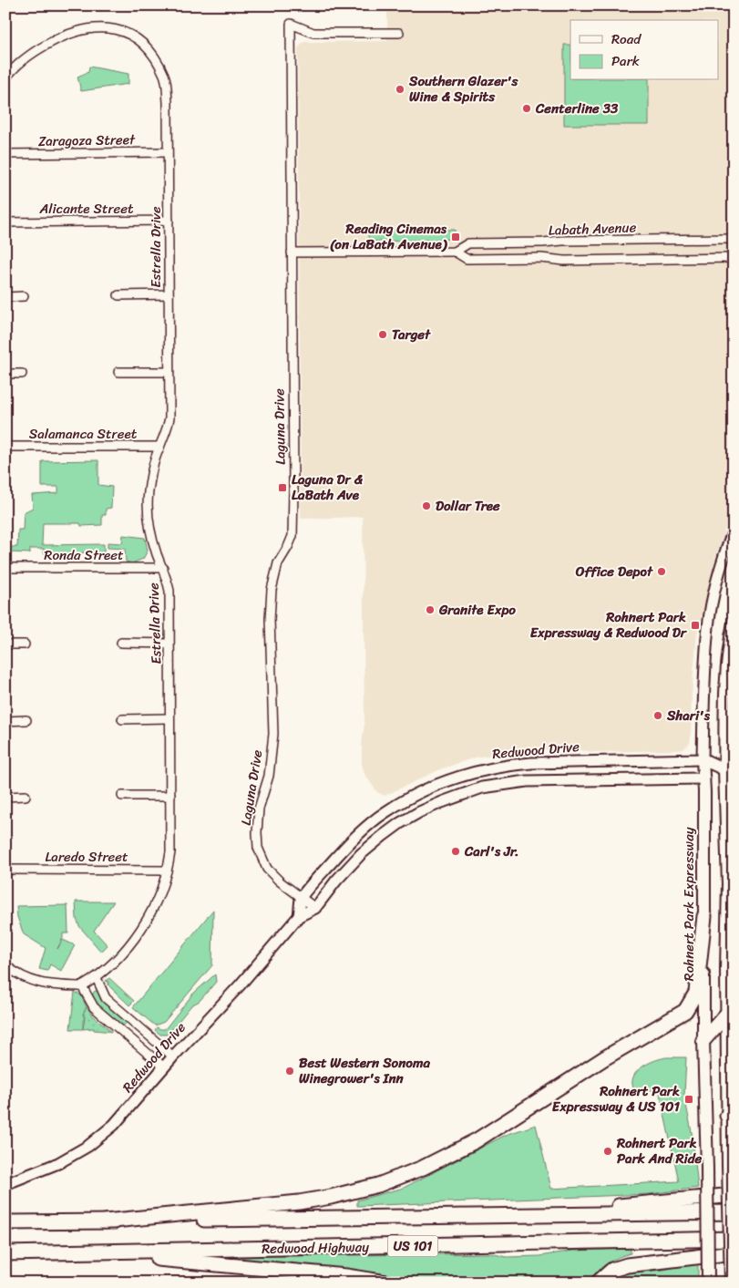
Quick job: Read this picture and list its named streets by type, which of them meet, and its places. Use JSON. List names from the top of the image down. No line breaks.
{"streets":{"highway":["US 101","Redwood Highway"],"main road":["Redwood Drive","Rohnert Park Expressway"],"street":["Zaragoza Street","Alicante Street","Labath Avenue","Estrella Drive","Laguna Drive","Salamanca Street","Ronda Street","Laredo Street"]},"crossings":[["Zaragoza Street","Estrella Drive"],["Alicante Street","Estrella Drive"],["Labath Avenue","Laguna Drive"],["Estrella Drive","Salamanca Street"],["Estrella Drive","Ronda Street"],["Estrella Drive","Laredo Street"],["Laguna Drive","Redwood Drive"],["Redwood Drive","Rohnert Park Expressway"]],"places":{"other":["Southern Glazer's Wine & Spirits","Centerline 33","Target","Dollar Tree","Office Depot","Granite Expo","Shari's","Carl's Jr.","Best Western Sonoma Winegrower's Inn","Rohnert Park Park And Ride"],"transit":["Reading Cinemas (on LaBath Avenue)","Laguna Dr & LaBath Ave","Rohnert Park Expressway & Redwood Dr","Rohnert Park Expressway & US 101"]},"legend":["Road","Park"]}
